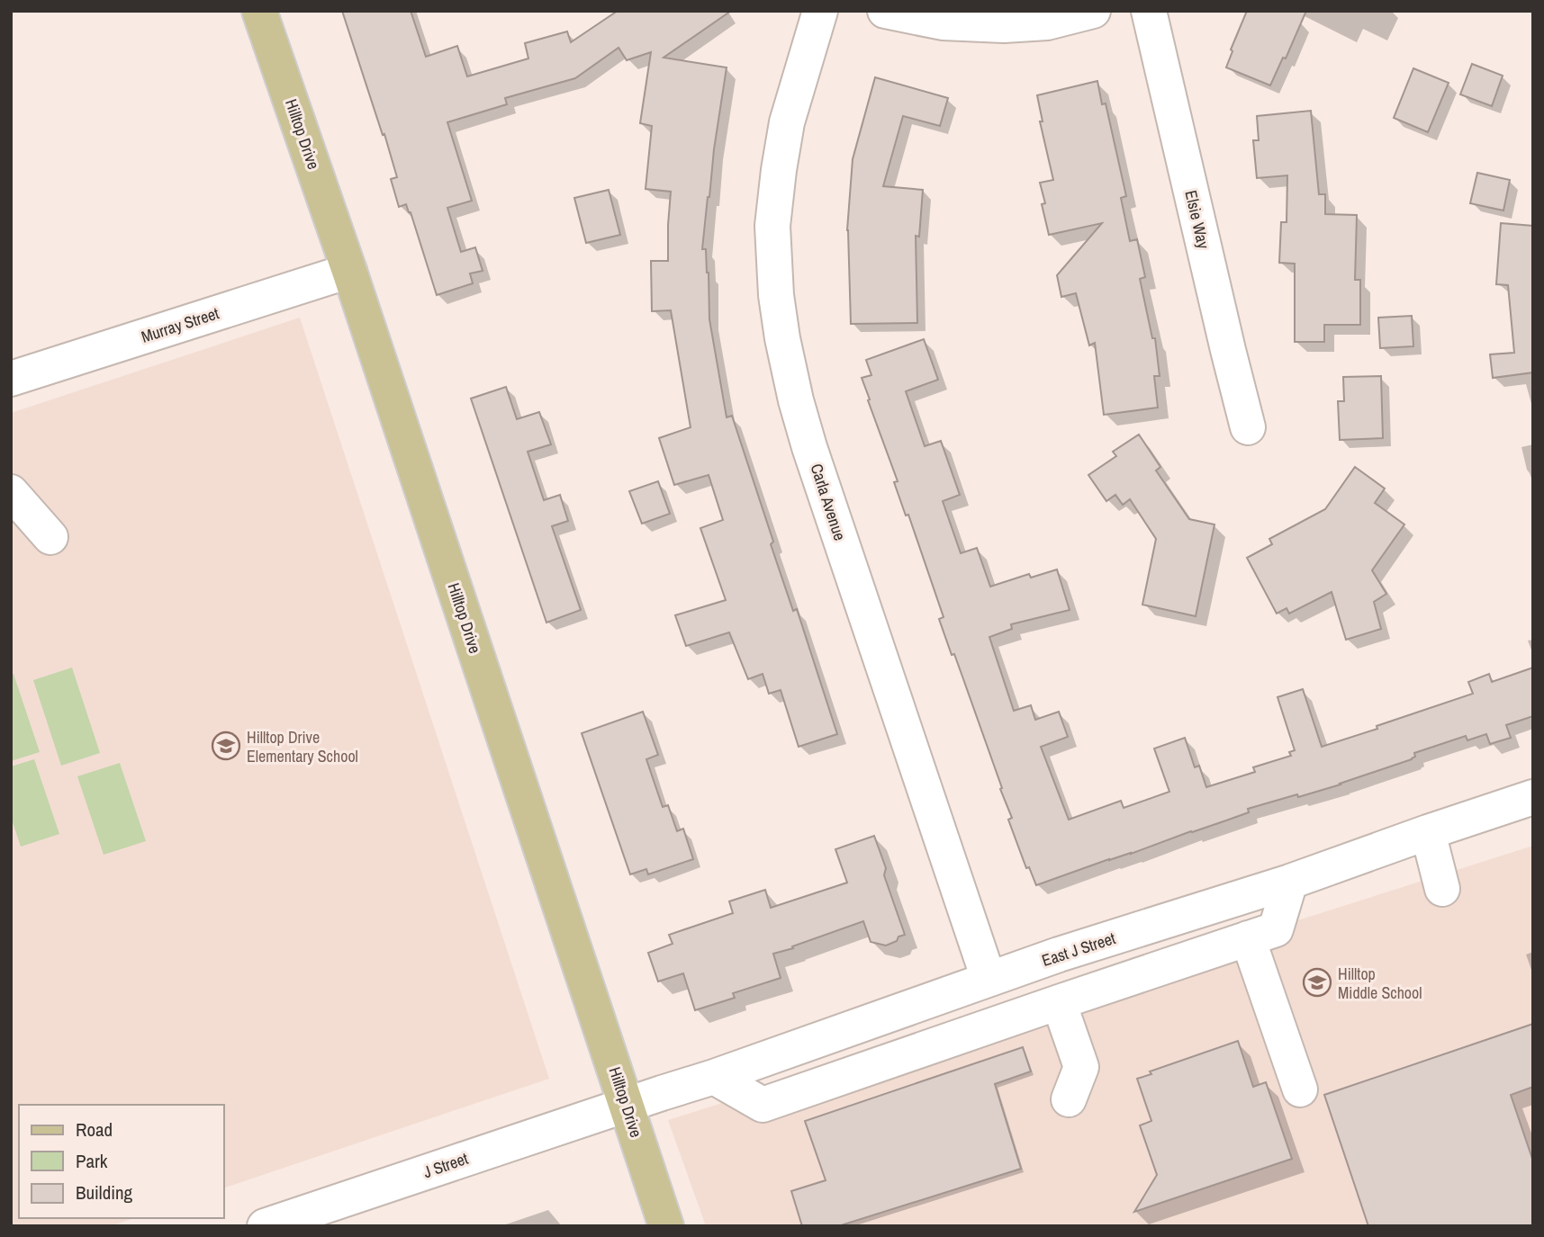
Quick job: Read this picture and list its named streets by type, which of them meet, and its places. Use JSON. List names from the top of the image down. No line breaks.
{"streets":{"main road":["Hilltop Drive"],"street":["Elsie Way","Murray Street","Carla Avenue","East J Street","J Street"]},"crossings":[["Hilltop Drive","Murray Street"],["Hilltop Drive","East J Street"],["Hilltop Drive","J Street"],["Carla Avenue","East J Street"],["East J Street","J Street"]],"places":{"school or university":["Hilltop Drive Elementary School","Hilltop Middle School"]},"legend":["Road","Park","Building"]}
